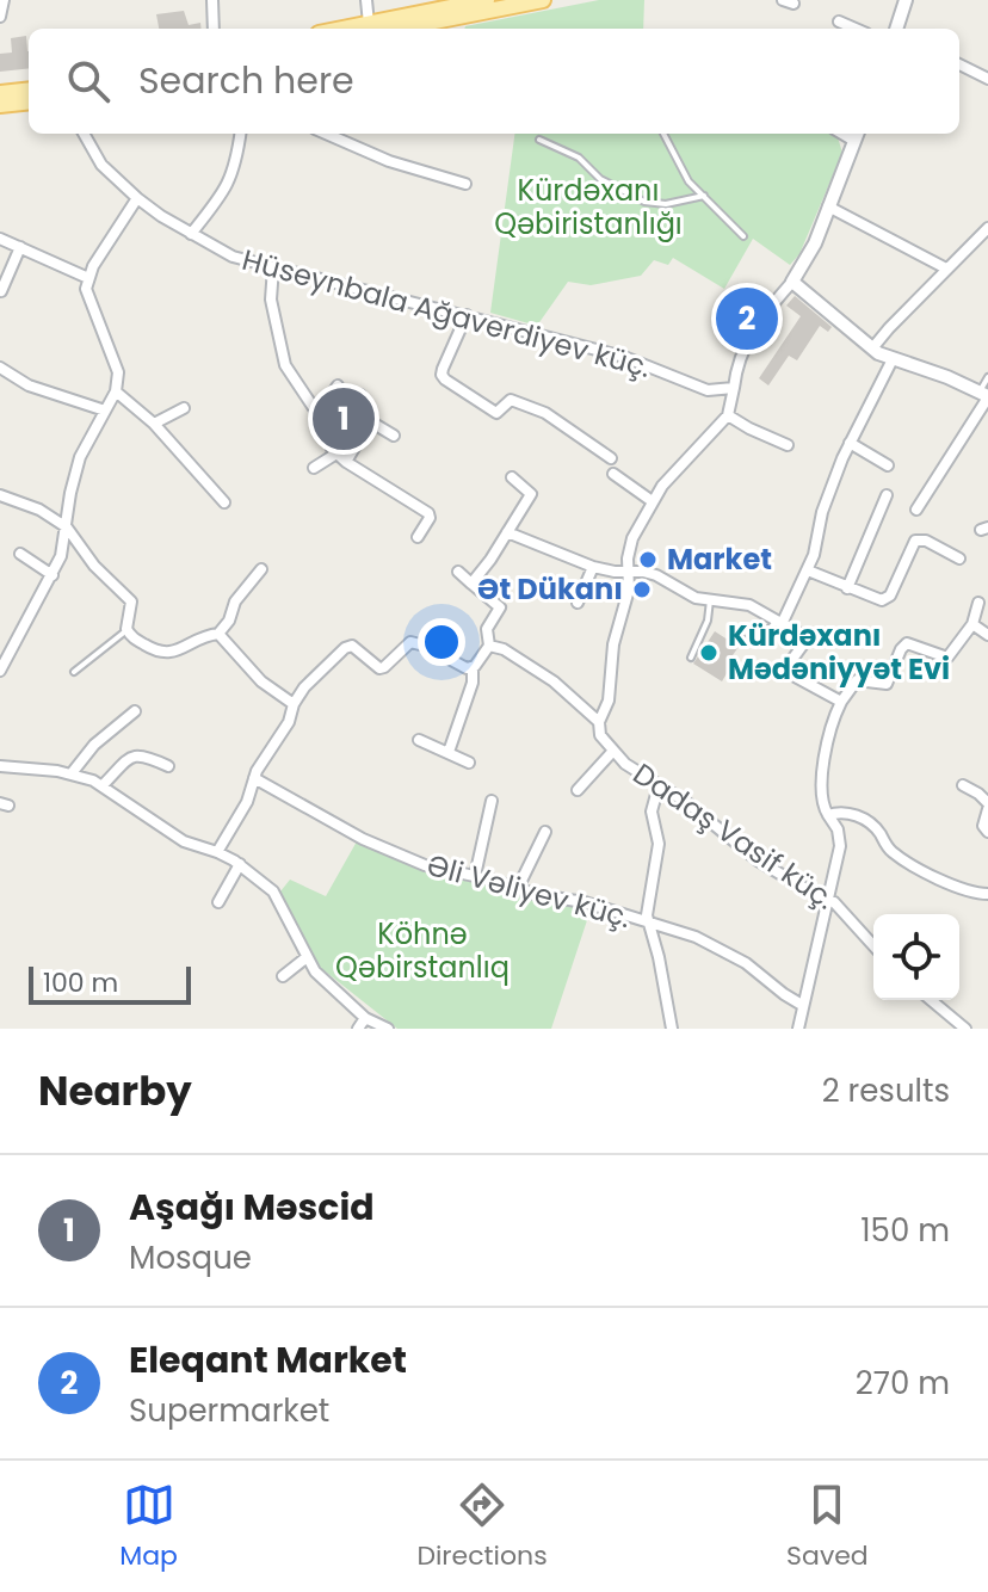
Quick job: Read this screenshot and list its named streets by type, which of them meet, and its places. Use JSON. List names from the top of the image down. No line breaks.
{"streets":{"street":["Hüseynbala Ağaverdiyev küç.","Dadaş Vasif küç.","Əli Vəliyev küç."]},"parks":["Kürdəxanı Qəbiristanlığı","Köhnə Qəbirstanlıq"],"places":["Market","Ət Dükanı","Kürdəxanı Mədəniyyət Evi"],"scale_bar":"100 m","page":{"search":"Search here","pins":["2","1"],"scale":"100 m","heading":["Nearby","2 results"],"list":[{"mark":"1","name":"Aşağı Məscid","note":"Mosque","value":"150 m"},{"mark":"2","name":"Eleqant Market","note":"Supermarket","value":"270 m"}],"nav":["Map","Directions","Saved"]}}
